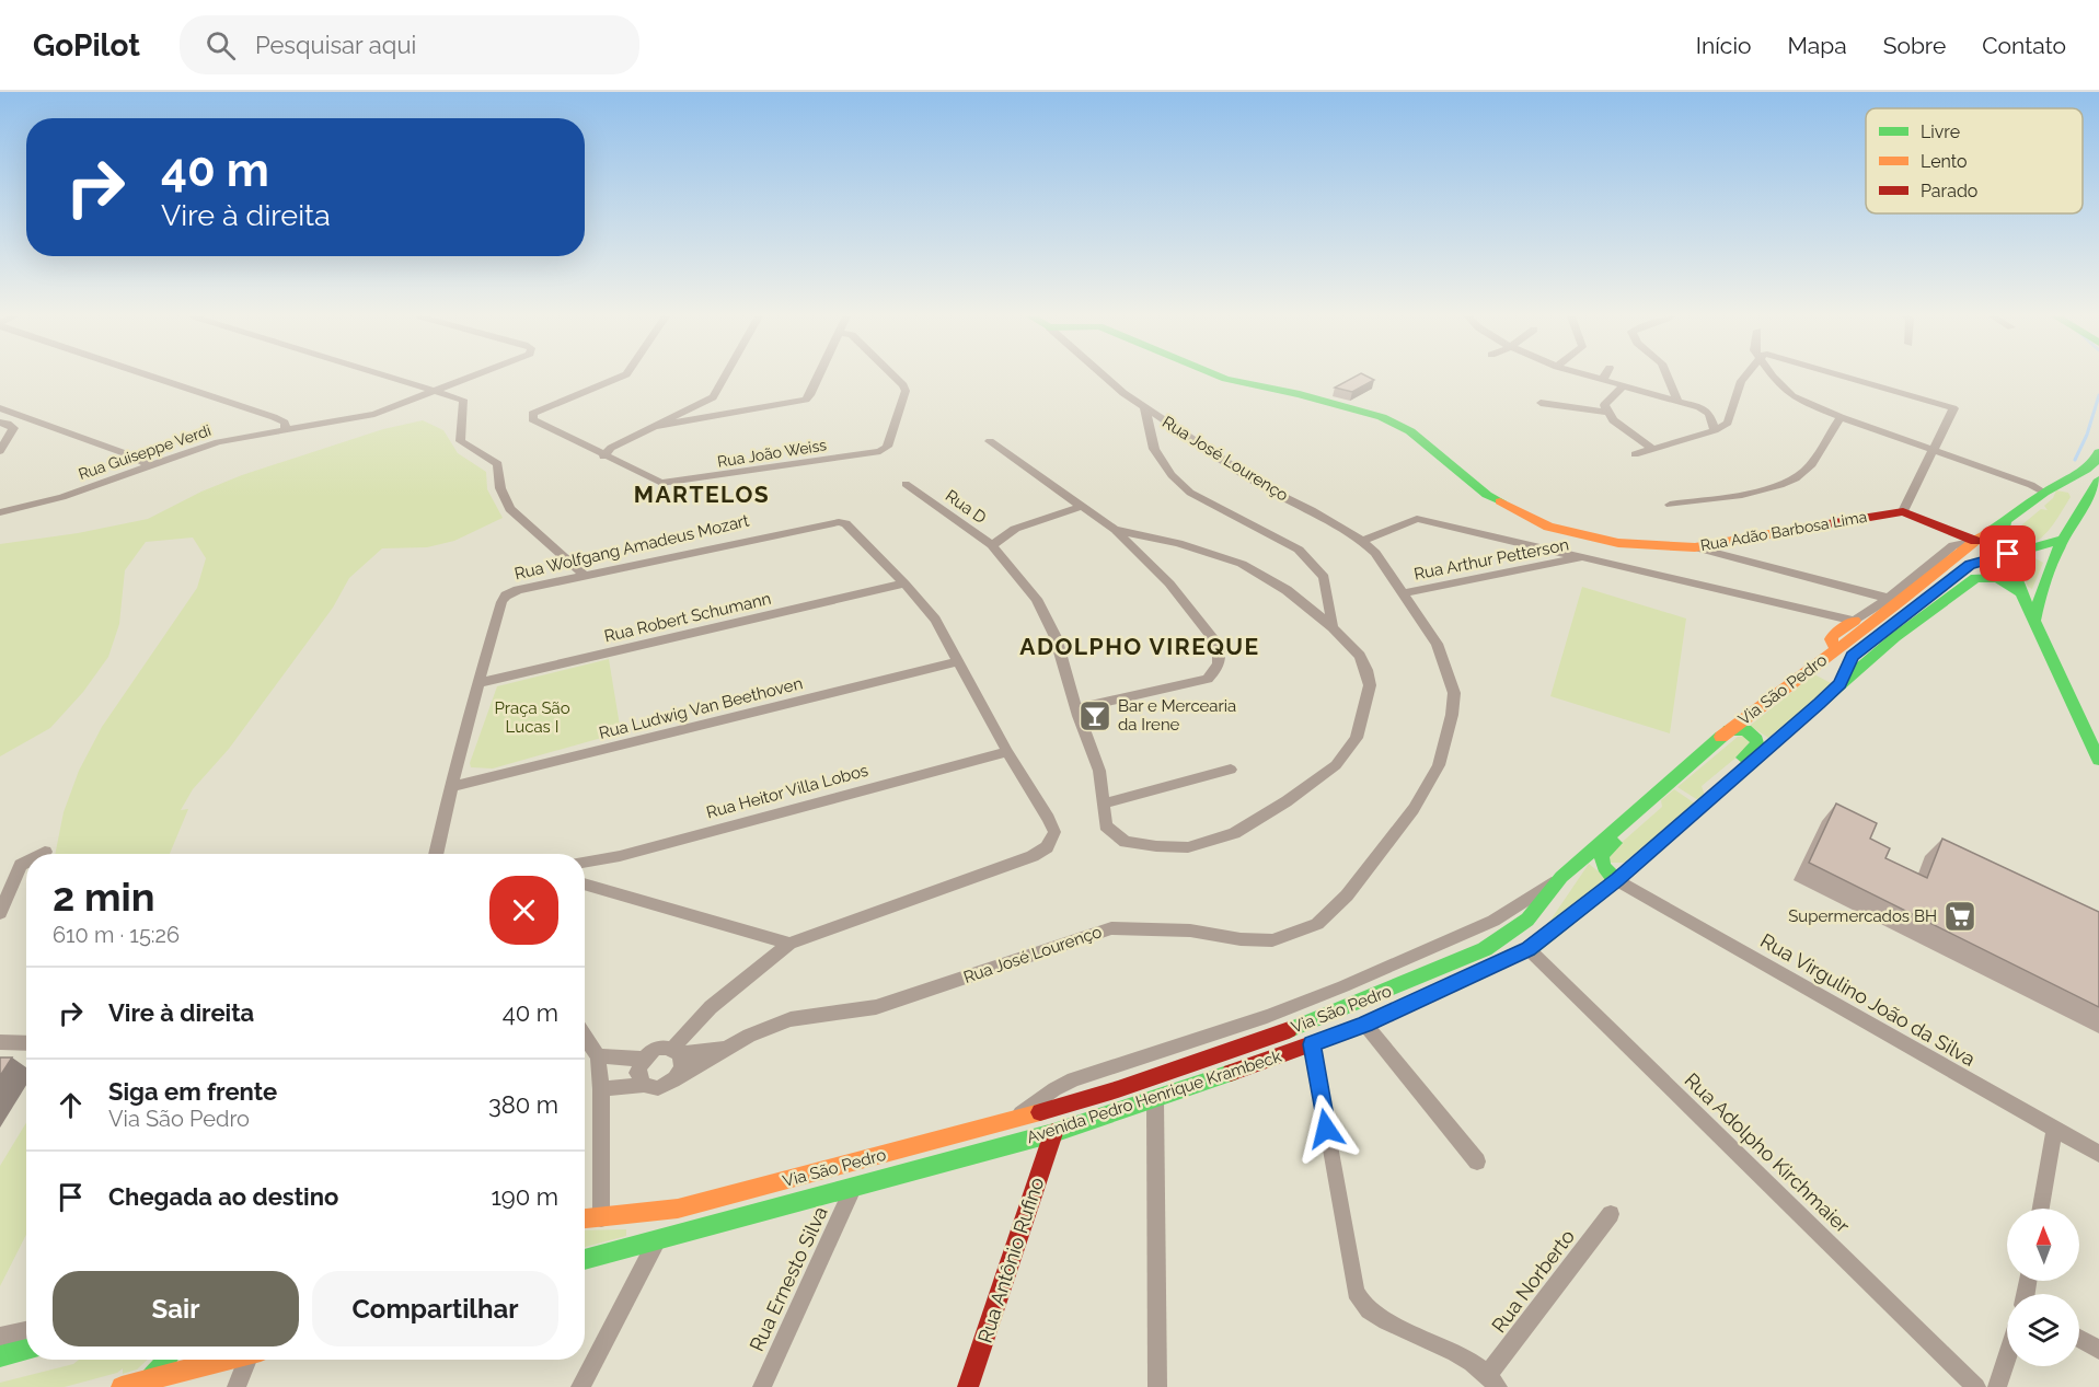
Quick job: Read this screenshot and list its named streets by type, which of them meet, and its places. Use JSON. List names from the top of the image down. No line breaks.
{"streets":{"main road":["Rua Adão Barbosa Lima","Via São Pedro","Avenida Pedro Henrique Krambeck","Rua Antônio Rufino"],"street":["Rua Guiseppe Verdi","Rua João Weiss","Rua José Lourenço","Rua D","Rua Wolfgang Amadeus Mozart","Rua Arthur Petterson","Rua Robert Schumann","Rua Ludwig Van Beethoven","Rua Heitor Villa Lobos","Rua Virgulino João da Silva","Rua Adolpho Kirchmaier","Rua Ernesto Silva","Rua Norberto"]},"crossings":[["Rua José Lourenço","Rua Wolfgang Amadeus Mozart"],["Rua José Lourenço","Rua Arthur Petterson"],["Rua Wolfgang Amadeus Mozart","Rua Robert Schumann"],["Rua Wolfgang Amadeus Mozart","Rua Ludwig Van Beethoven"],["Rua Wolfgang Amadeus Mozart","Rua Heitor Villa Lobos"],["Via São Pedro","Avenida Pedro Henrique Krambeck"],["Rua Virgulino João da Silva","Avenida Pedro Henrique Krambeck"],["Avenida Pedro Henrique Krambeck","Rua Adolpho Kirchmaier"],["Avenida Pedro Henrique Krambeck","Rua Antônio Rufino"],["Avenida Pedro Henrique Krambeck","Rua Ernesto Silva"]],"districts":["MARTELOS","ADOLPHO VIREQUE"],"parks":["Praça São Lucas I"],"places":{"bar":["Bar e Mercearia da Irene"],"supermarket":["Supermercados BH"]},"legend":["Livre","Lento","Parado"],"north":"top","page":{"header":"GoPilot","search":"Pesquisar aqui","nav":["Início","Mapa","Sobre","Contato"],"turn":["40 m","Vire à direita"],"heading":["2 min","610 m · 15:26"],"list":[{"name":"Vire à direita","value":"40 m"},{"name":"Siga em frente","note":"Via São Pedro","value":"380 m"},{"name":"Chegada ao destino","value":"190 m"}],"buttons":["Sair","Compartilhar"]}}
